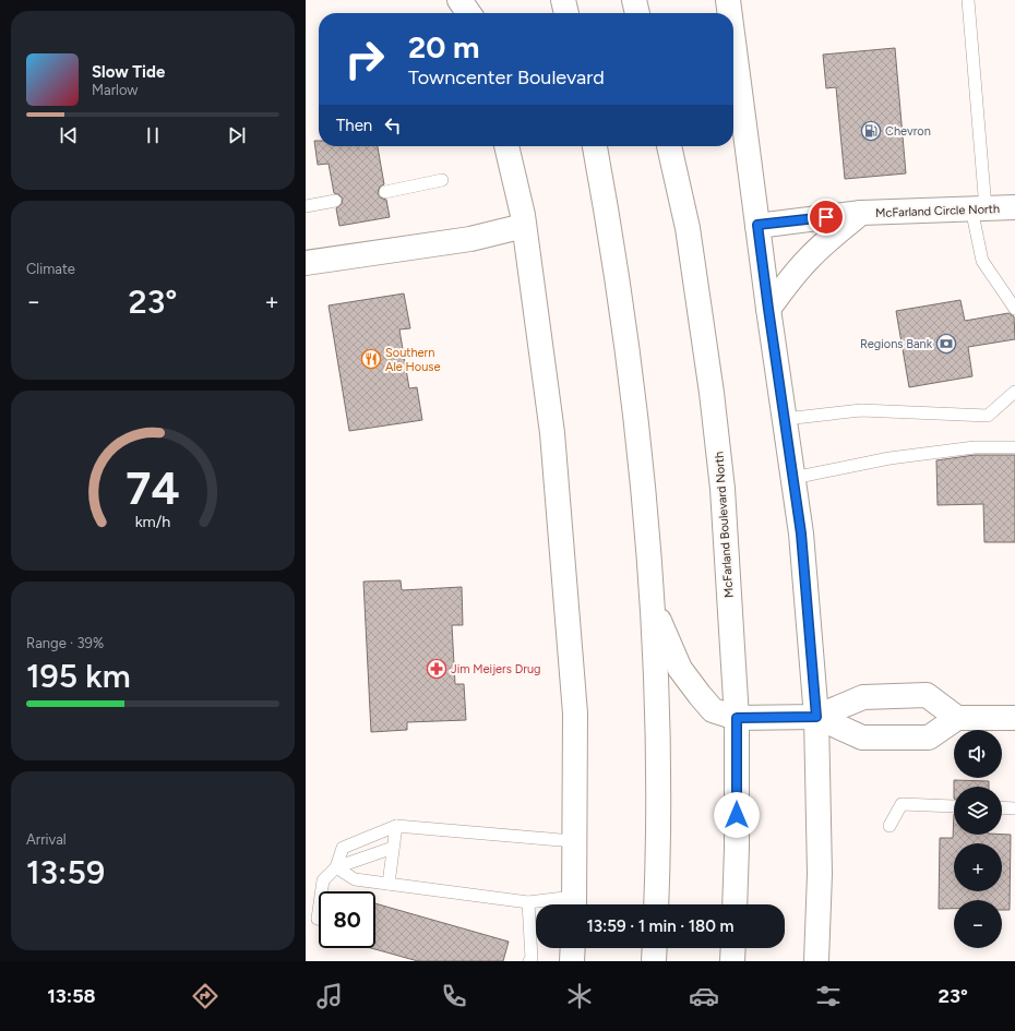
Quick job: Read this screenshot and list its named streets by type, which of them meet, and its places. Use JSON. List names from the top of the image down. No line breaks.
{"streets":{"main road":["McFarland Circle North","McFarland Boulevard North"]},"places":{"fuel station":["Chevron"],"bank":["Regions Bank"],"restaurant":["Southern Ale House"],"pharmacy":["Jim Meijers Drug"]},"page":{"turn":["20 m","Towncenter Boulevard"],"song":["Slow Tide","Marlow"],"then":"Then","tile":["Climate",["Range · 39%","195 km"],["Arrival","13:59"]],"heat":["−","23°","+"],"map_buttons":["+","−"],"limit":"80","trip":"13:59 · 1 min · 180 m","tabs":["13:58","23°"],"gauge":["74","km/h"]}}
